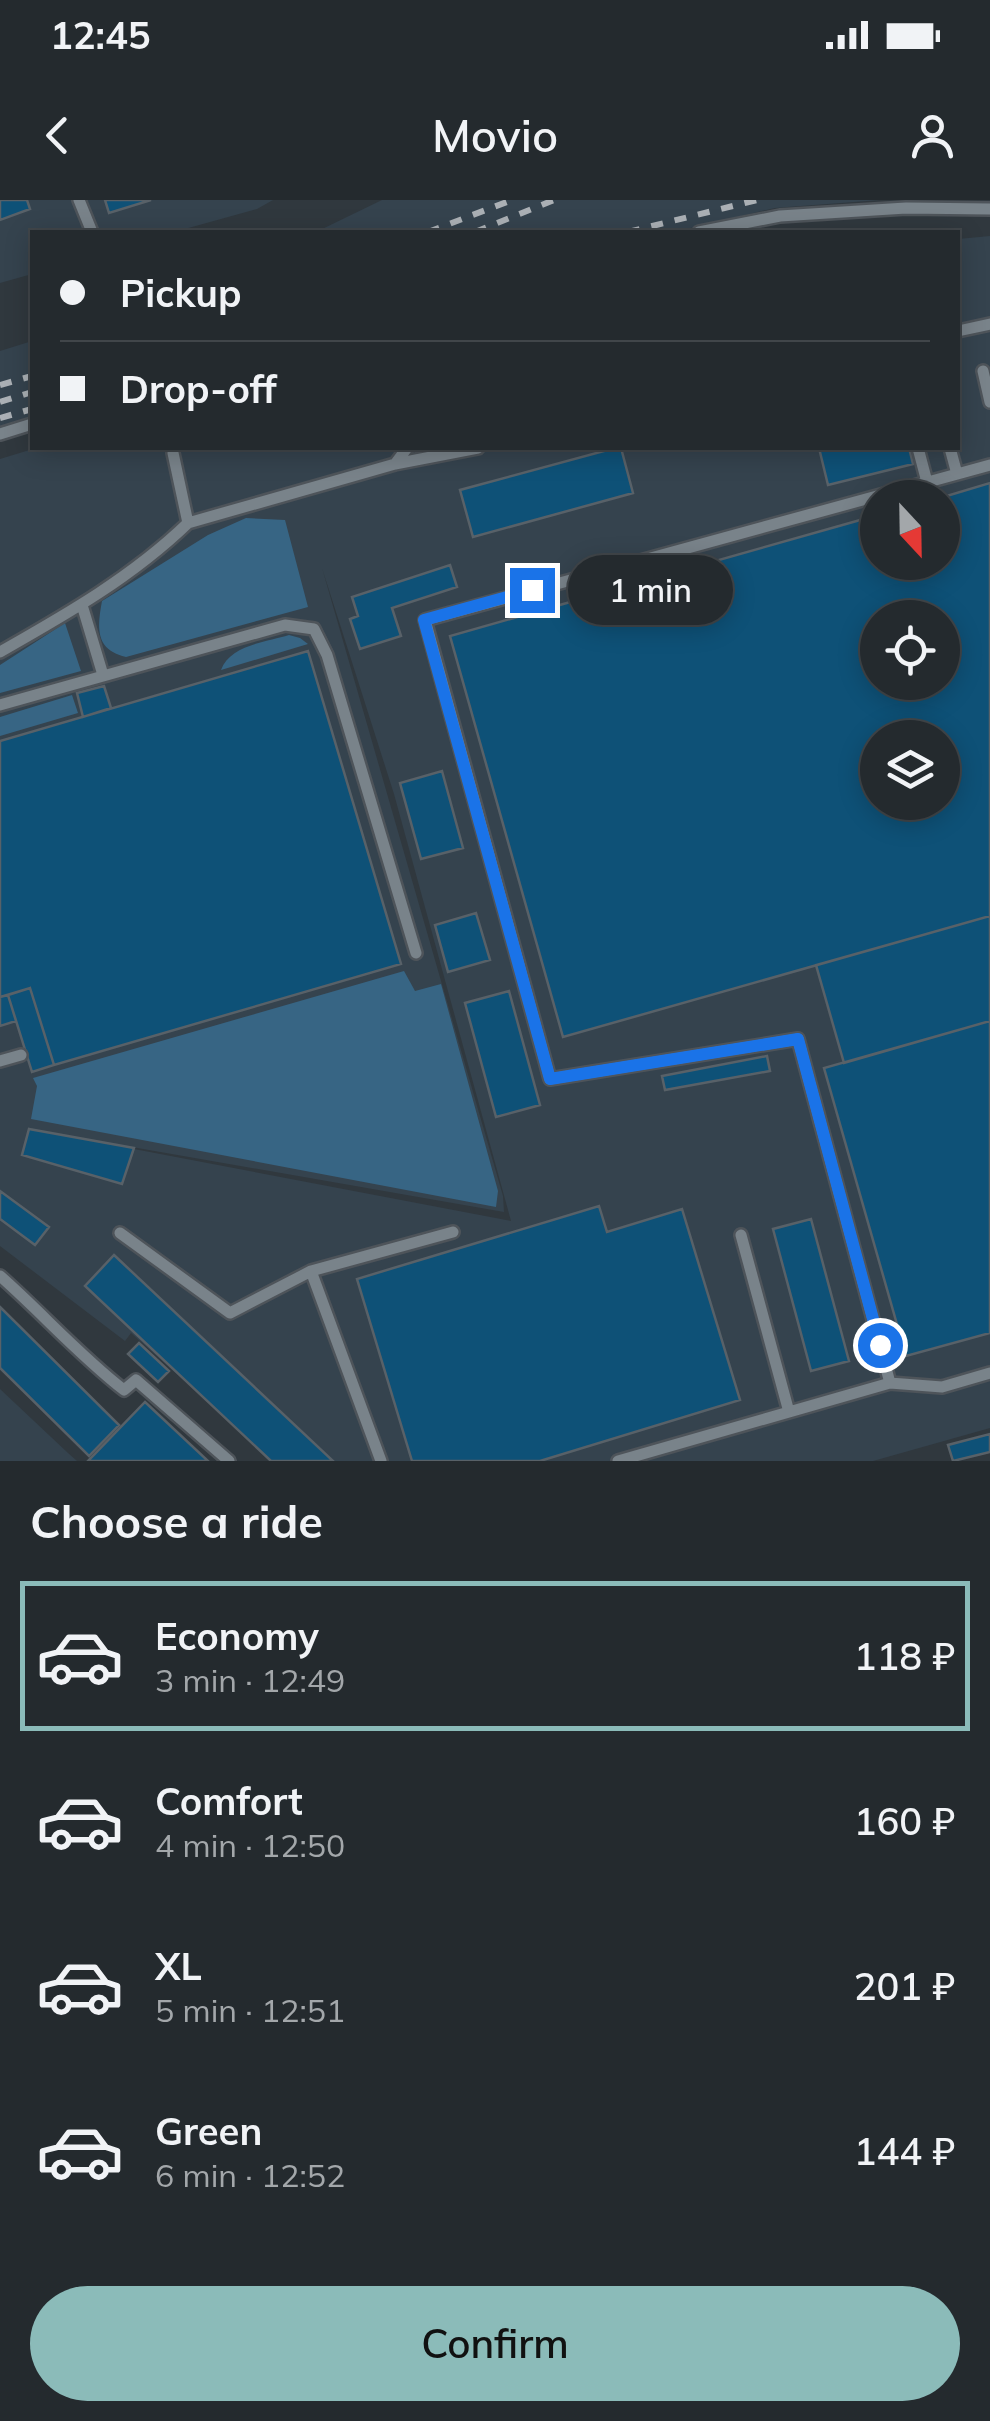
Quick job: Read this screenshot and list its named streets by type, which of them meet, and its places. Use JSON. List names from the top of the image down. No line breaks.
{"north":"bottom","page":{"status":"12:45","header":"Movio","banner":["Pickup","Drop-off"],"bubble":"1 min","heading":"Choose a ride","list":[{"name":"Economy","note":"3 min · 12:49","value":"118 ₽"},{"name":"Comfort","note":"4 min · 12:50","value":"160 ₽"},{"name":"XL","note":"5 min · 12:51","value":"201 ₽"},{"name":"Green","note":"6 min · 12:52","value":"144 ₽"}],"buttons":"Confirm"}}
